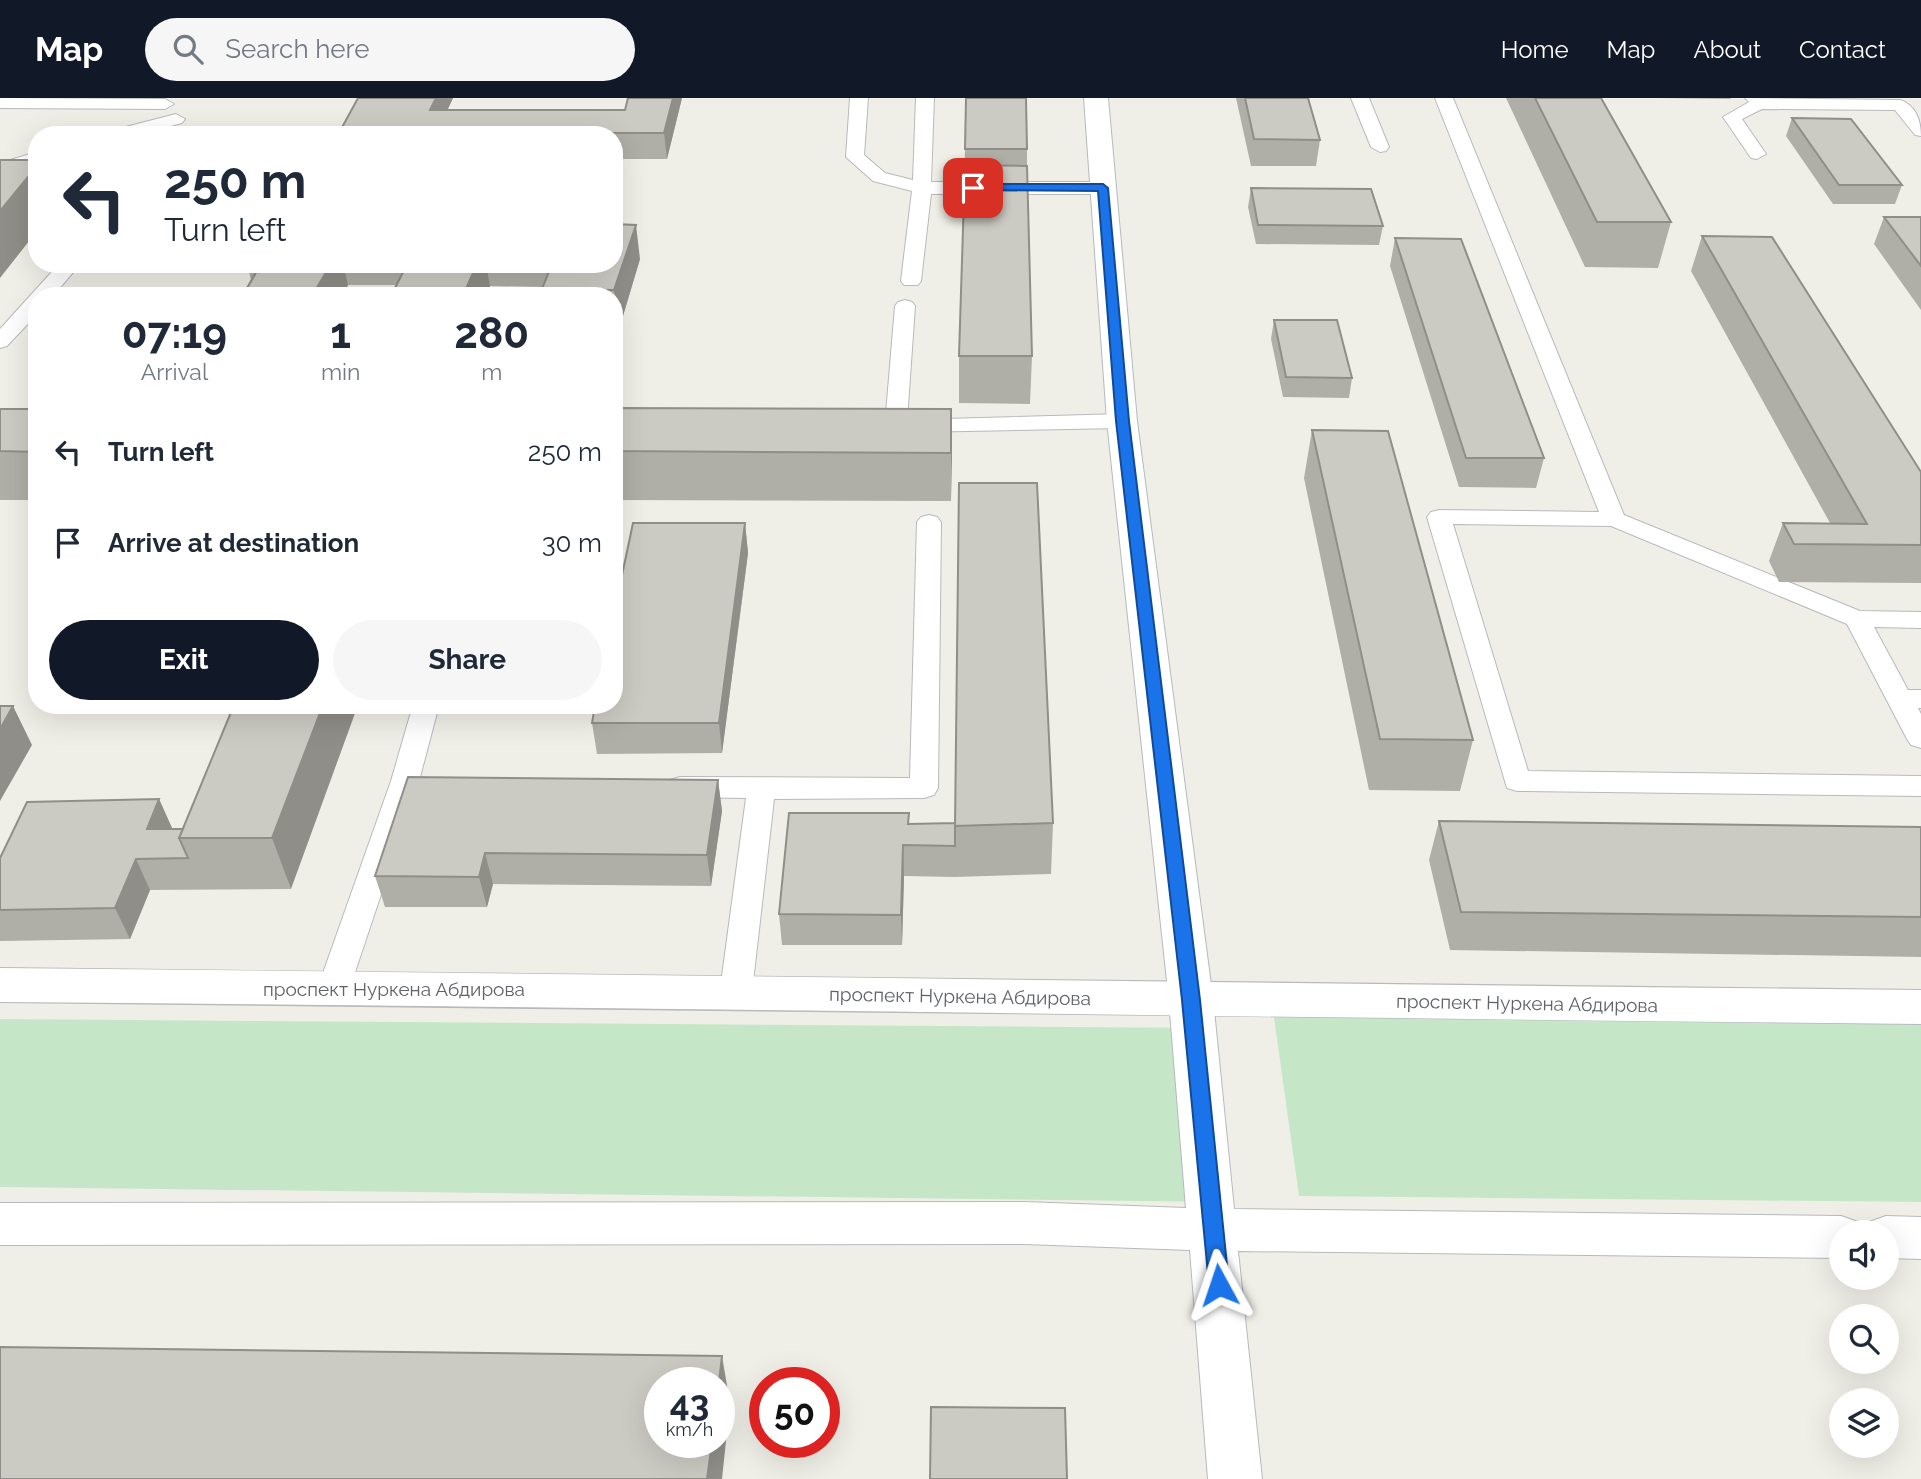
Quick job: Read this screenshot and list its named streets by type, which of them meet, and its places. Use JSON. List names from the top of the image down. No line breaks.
{"streets":{"main road":["проспект Нуркена Абдирова"]},"page":{"header":"Map","search":"Search here","nav":["Home","Map","About","Contact"],"turn":["250 m","Turn left"],"eta":["07:19","Arrival","1","min","280","m"],"list":[{"name":"Turn left","value":"250 m"},{"name":"Arrive at destination","value":"30 m"}],"buttons":["Exit","Share"],"speed":"43 km/h","limit":"50"}}
